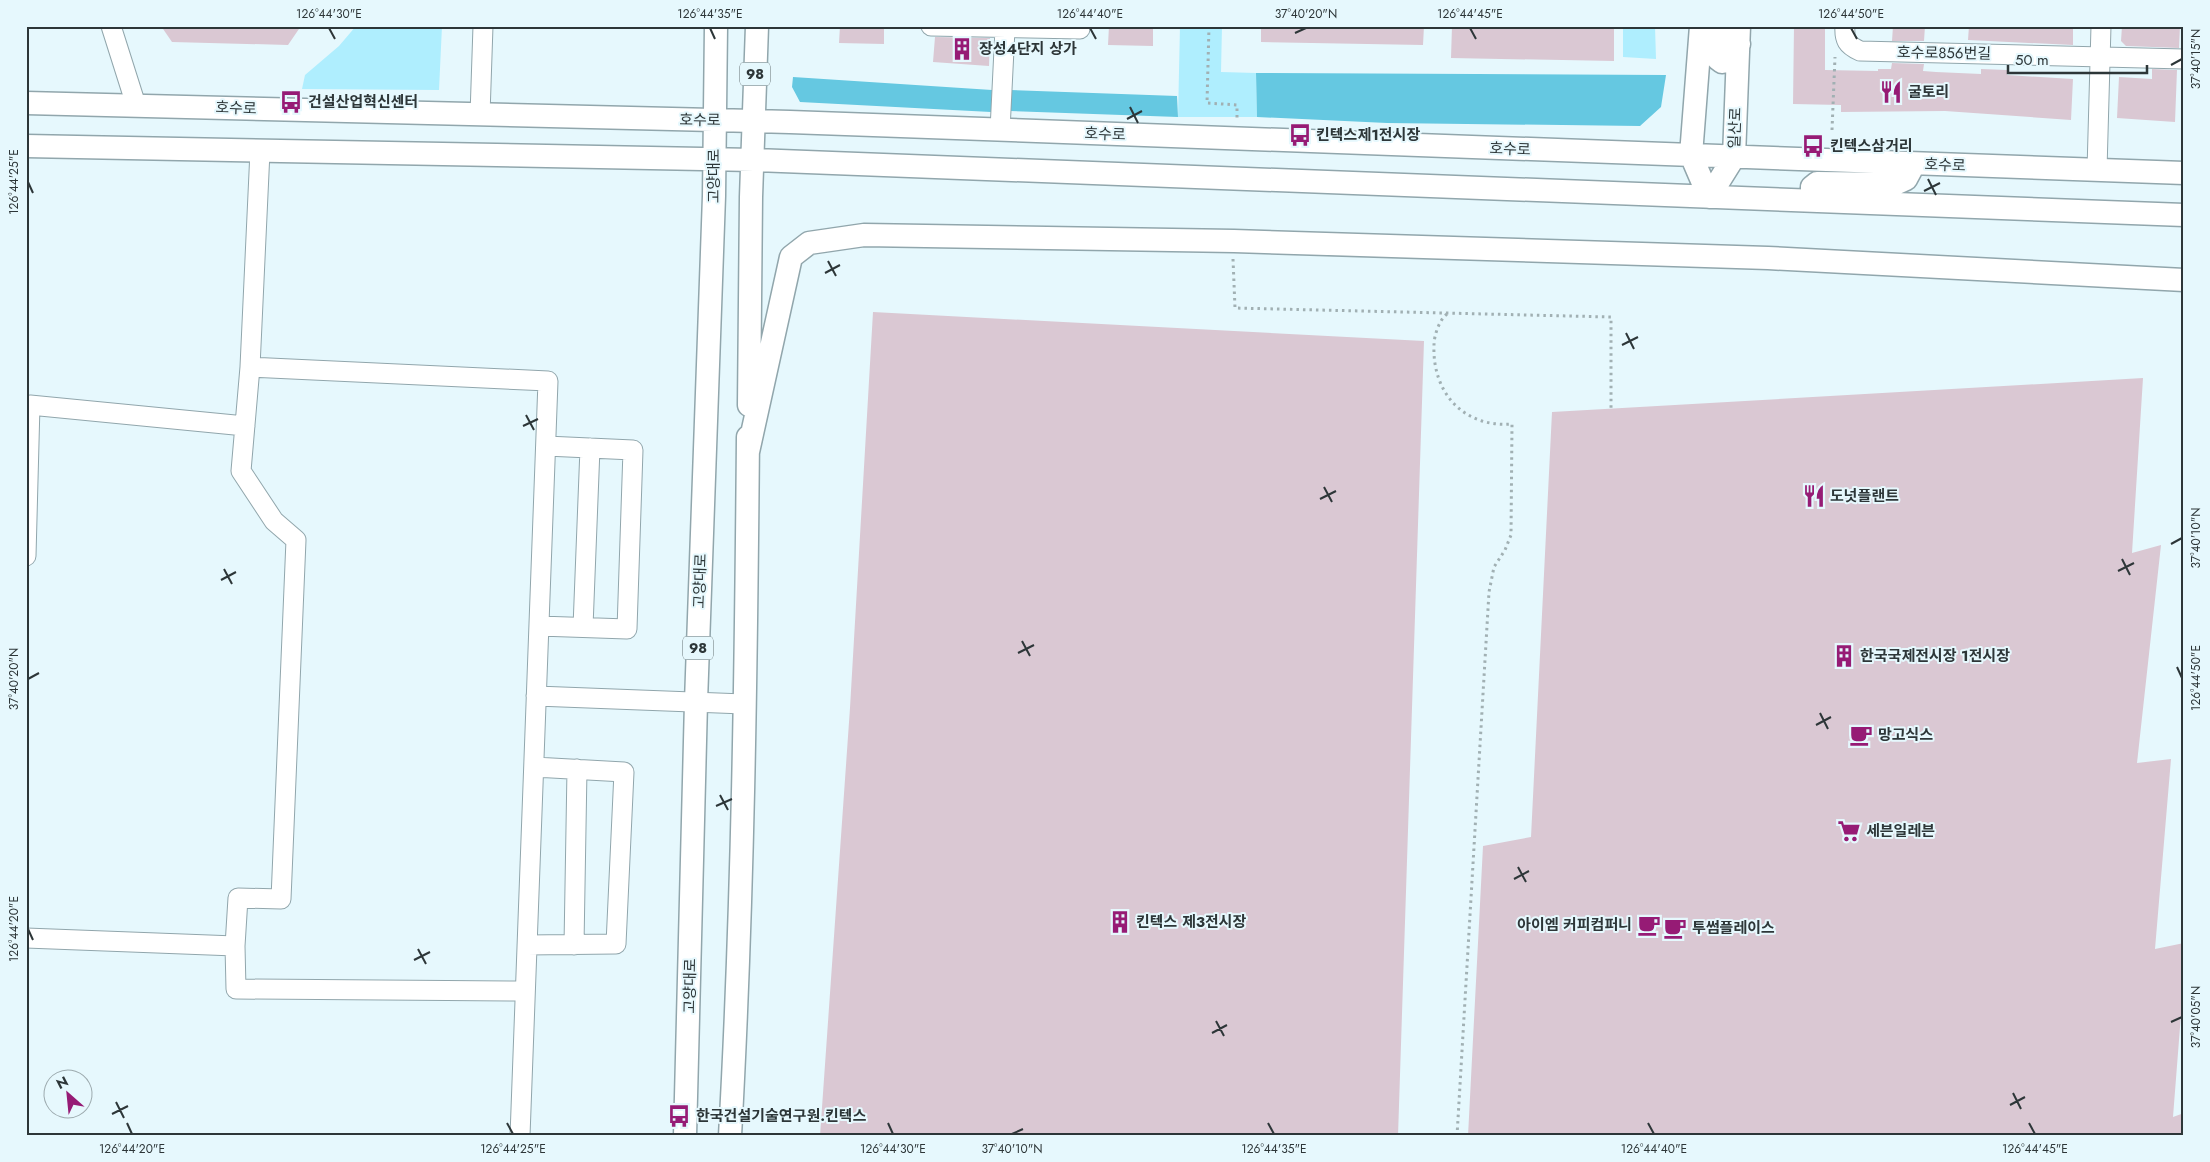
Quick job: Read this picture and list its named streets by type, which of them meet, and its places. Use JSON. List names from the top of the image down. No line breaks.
{"streets":{"main road":["98","호수로","일산로","고양대로"],"street":["호수로856번길"]},"crossings":[["98","호수로"],["호수로","일산로"],["호수로","고양대로"]],"places":{"building":["장성4단지 상가","한국국제전시장 1전시장","킨텍스 제3전시장"],"restaurant":["굴토리","도넛플랜트"],"bus stop":["건설산업혁신센터","킨텍스제1전시장","킨텍스삼거리","한국건설기술연구원.킨텍스"],"cafe":["망고식스","아이엠 커피컴퍼니","투썸플레이스"],"supermarket":["세븐일레븐"]},"scale_bar":"50 m","north":"top left","coordinates":["126°44'30\"E","126°44'35\"E","126°44'40\"E","37°40'20\"N","126°44'45\"E","126°44'50\"E","37°40'15\"N","126°44'25\"E","37°40'10\"N","126°44'20\"E","37°40'05\"N"]}
